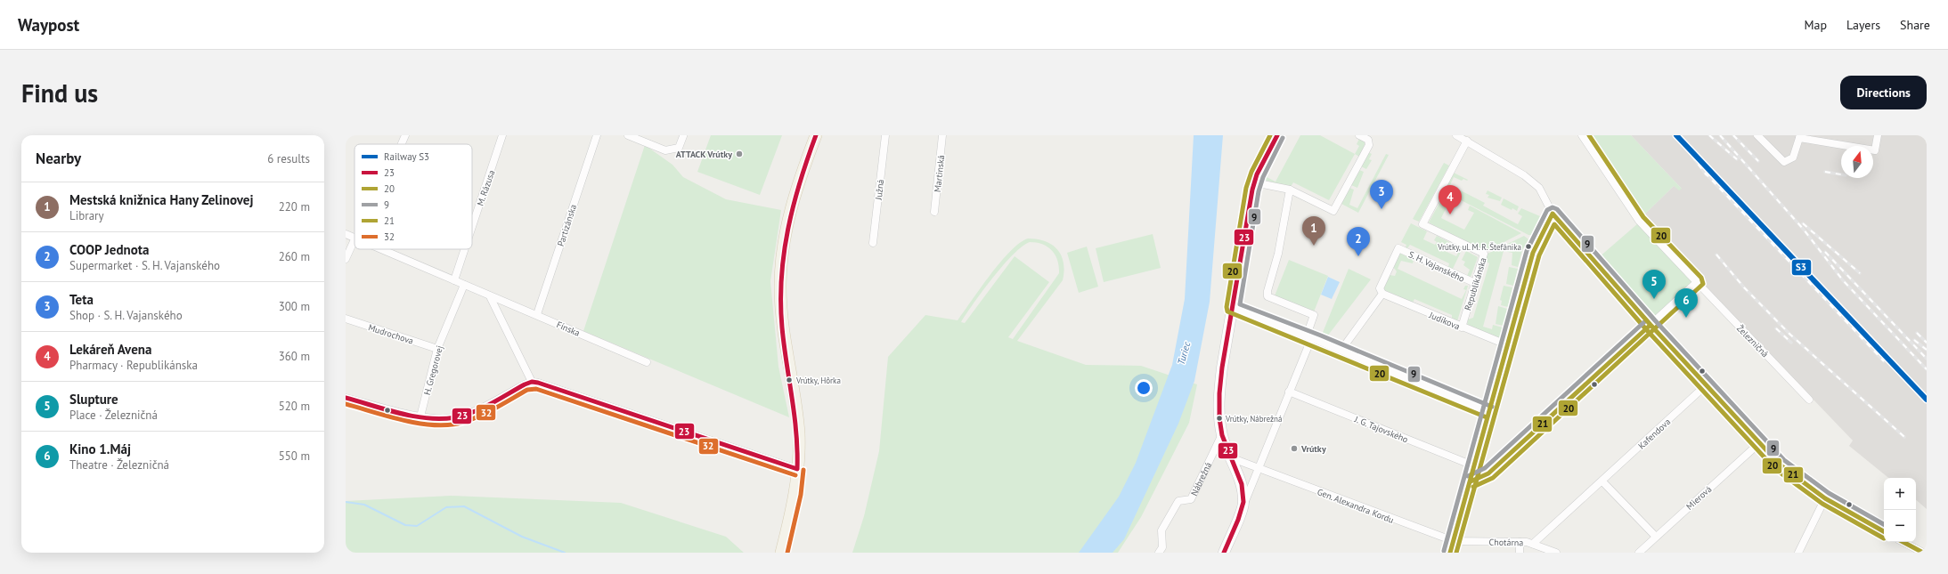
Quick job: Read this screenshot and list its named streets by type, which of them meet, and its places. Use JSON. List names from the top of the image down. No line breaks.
{"streets":{"street":["Martinská","M. Rázusa","Južná","Partizánska","S. H. Vajanského","Republikánska","Judíkova","Fínska","Mudrochova","Železničná","H. Gregorovej","J. G. Tajovského","Kafendova","Nábrežná","Mierová","Gen. Alexandra Kordu","Chotárna"]},"crossings":[["M. Rázusa","Fínska"],["Partizánska","Fínska"],["S. H. Vajanského","Republikánska"],["S. H. Vajanského","Judíkova"],["Republikánska","Judíkova"],["Fínska","H. Gregorovej"],["Mudrochova","H. Gregorovej"],["Kafendova","Chotárna"],["Gen. Alexandra Kordu","Chotárna"]],"water":["Turiec"],"places":["ATTACK Vrútky","Vrútky, ul. M. R. Štefánika","Vrútky, Hôrka","Vrútky, Nábrežná","Vrútky"],"lines":["rail line S3","transit line 23","transit line 20","transit line 9","transit line 21","transit line 32"],"legend":["Railway S3","23","20","9","21","32"],"north":"top","page":{"header":"Waypost","nav":["Map","Layers","Share"],"buttons":"Directions","title":"Find us","heading":["Nearby","6 results"],"pins":["3","4","1","2","5","6"],"list":[{"mark":"1","name":"Mestská knižnica Hany Zelinovej","note":"Library","value":"220 m"},{"mark":"2","name":"COOP Jednota","note":"Supermarket · S. H. Vajanského","value":"260 m"},{"mark":"3","name":"Teta","note":"Shop · S. H. Vajanského","value":"300 m"},{"mark":"4","name":"Lekáreň Avena","note":"Pharmacy · Republikánska","value":"360 m"},{"mark":"5","name":"Slupture","note":"Place · Železničná","value":"520 m"},{"mark":"6","name":"Kino 1.Máj","note":"Theatre · Železničná","value":"550 m"}],"map_buttons":["+","−"]}}
